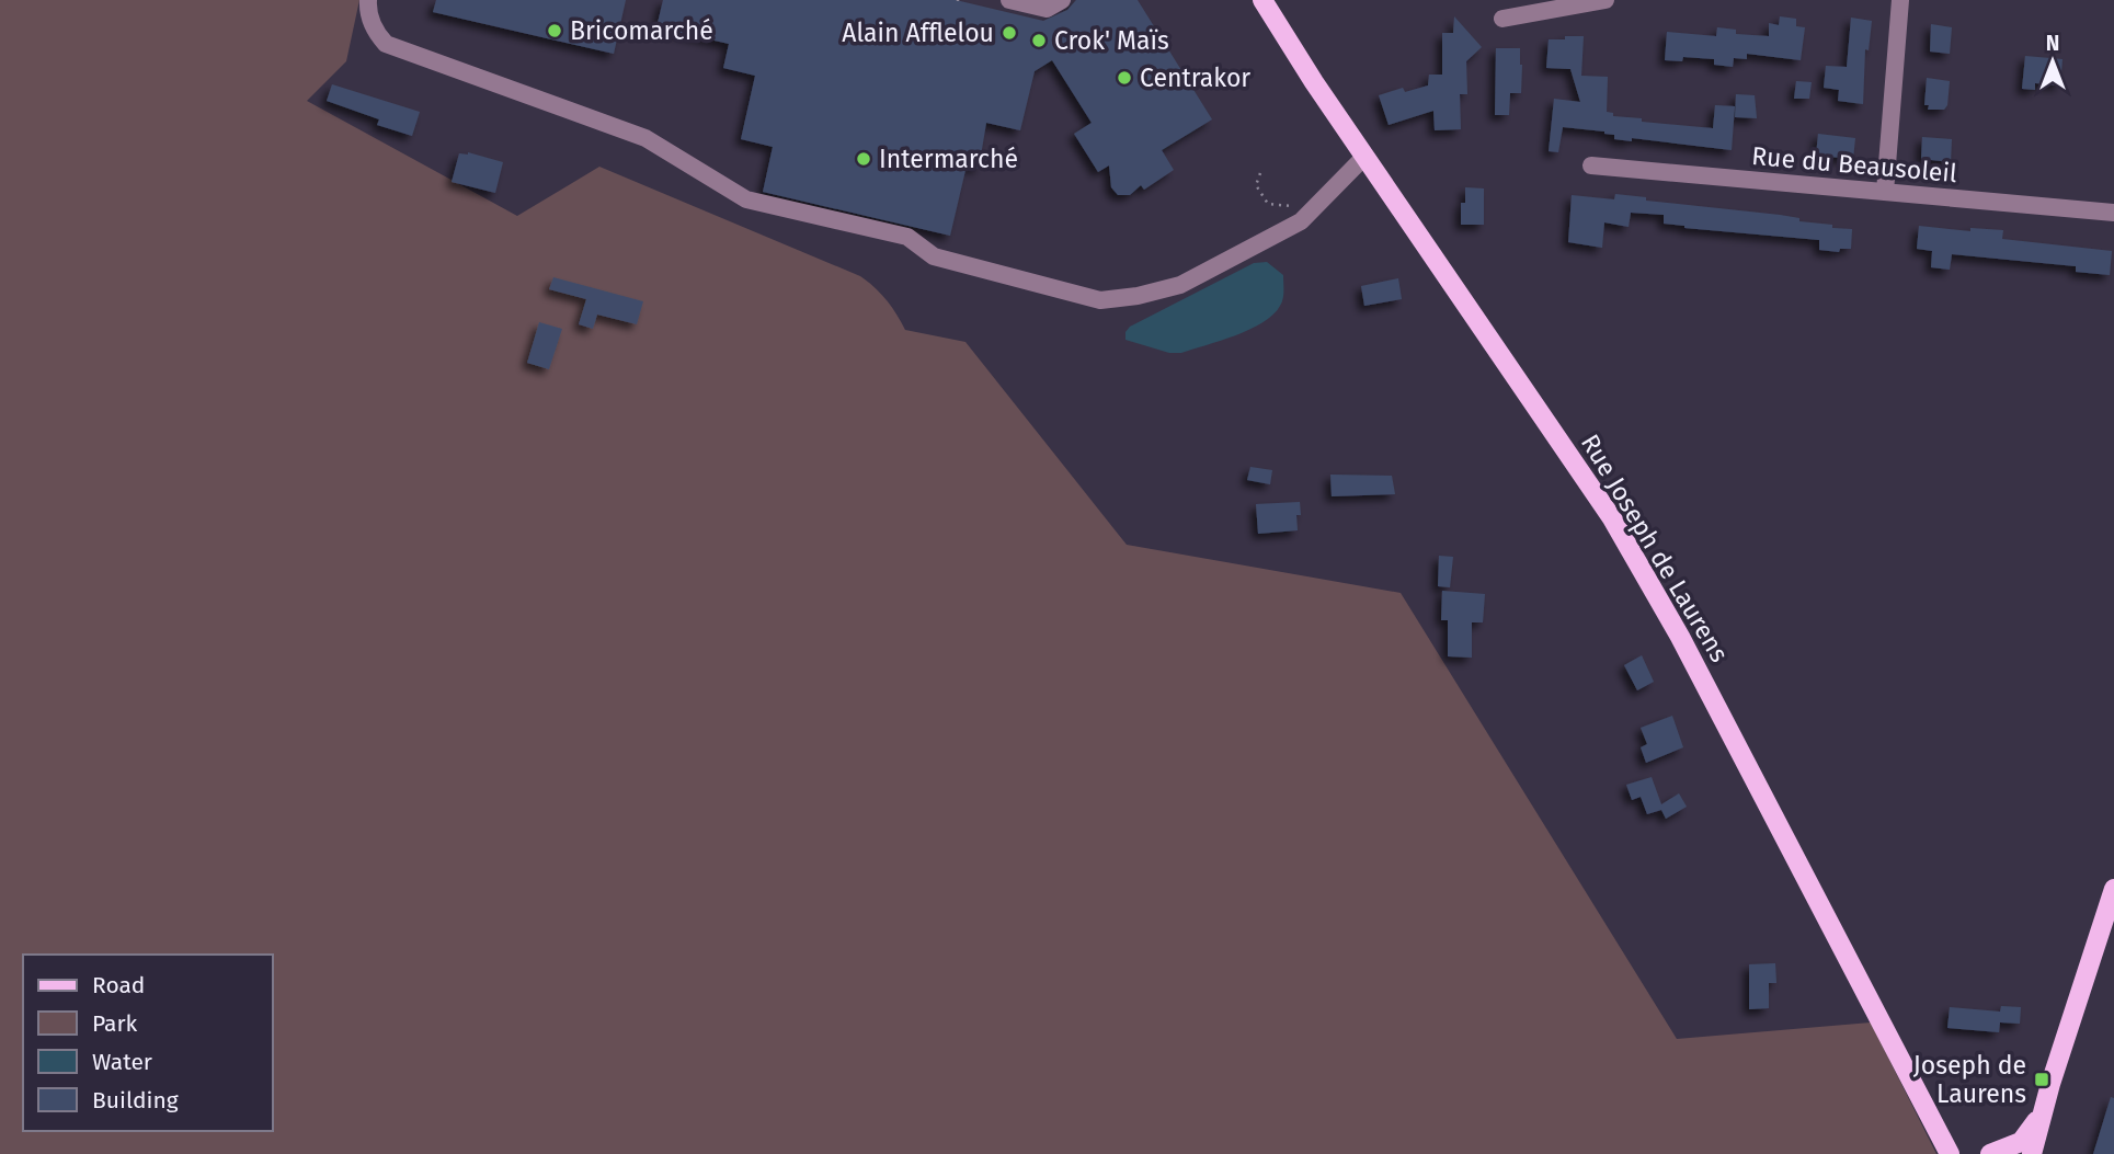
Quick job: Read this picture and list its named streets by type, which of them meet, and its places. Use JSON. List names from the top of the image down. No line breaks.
{"streets":{"main road":["Rue Joseph de Laurens"],"street":["Rue du Beausoleil"]},"places":{"other":["Bricomarché","Alain Afflelou","Crok' Maïs","Centrakor","Intermarché"],"transit":["Joseph de Laurens"]},"legend":["Road","Park","Water","Building"],"north":"top"}
